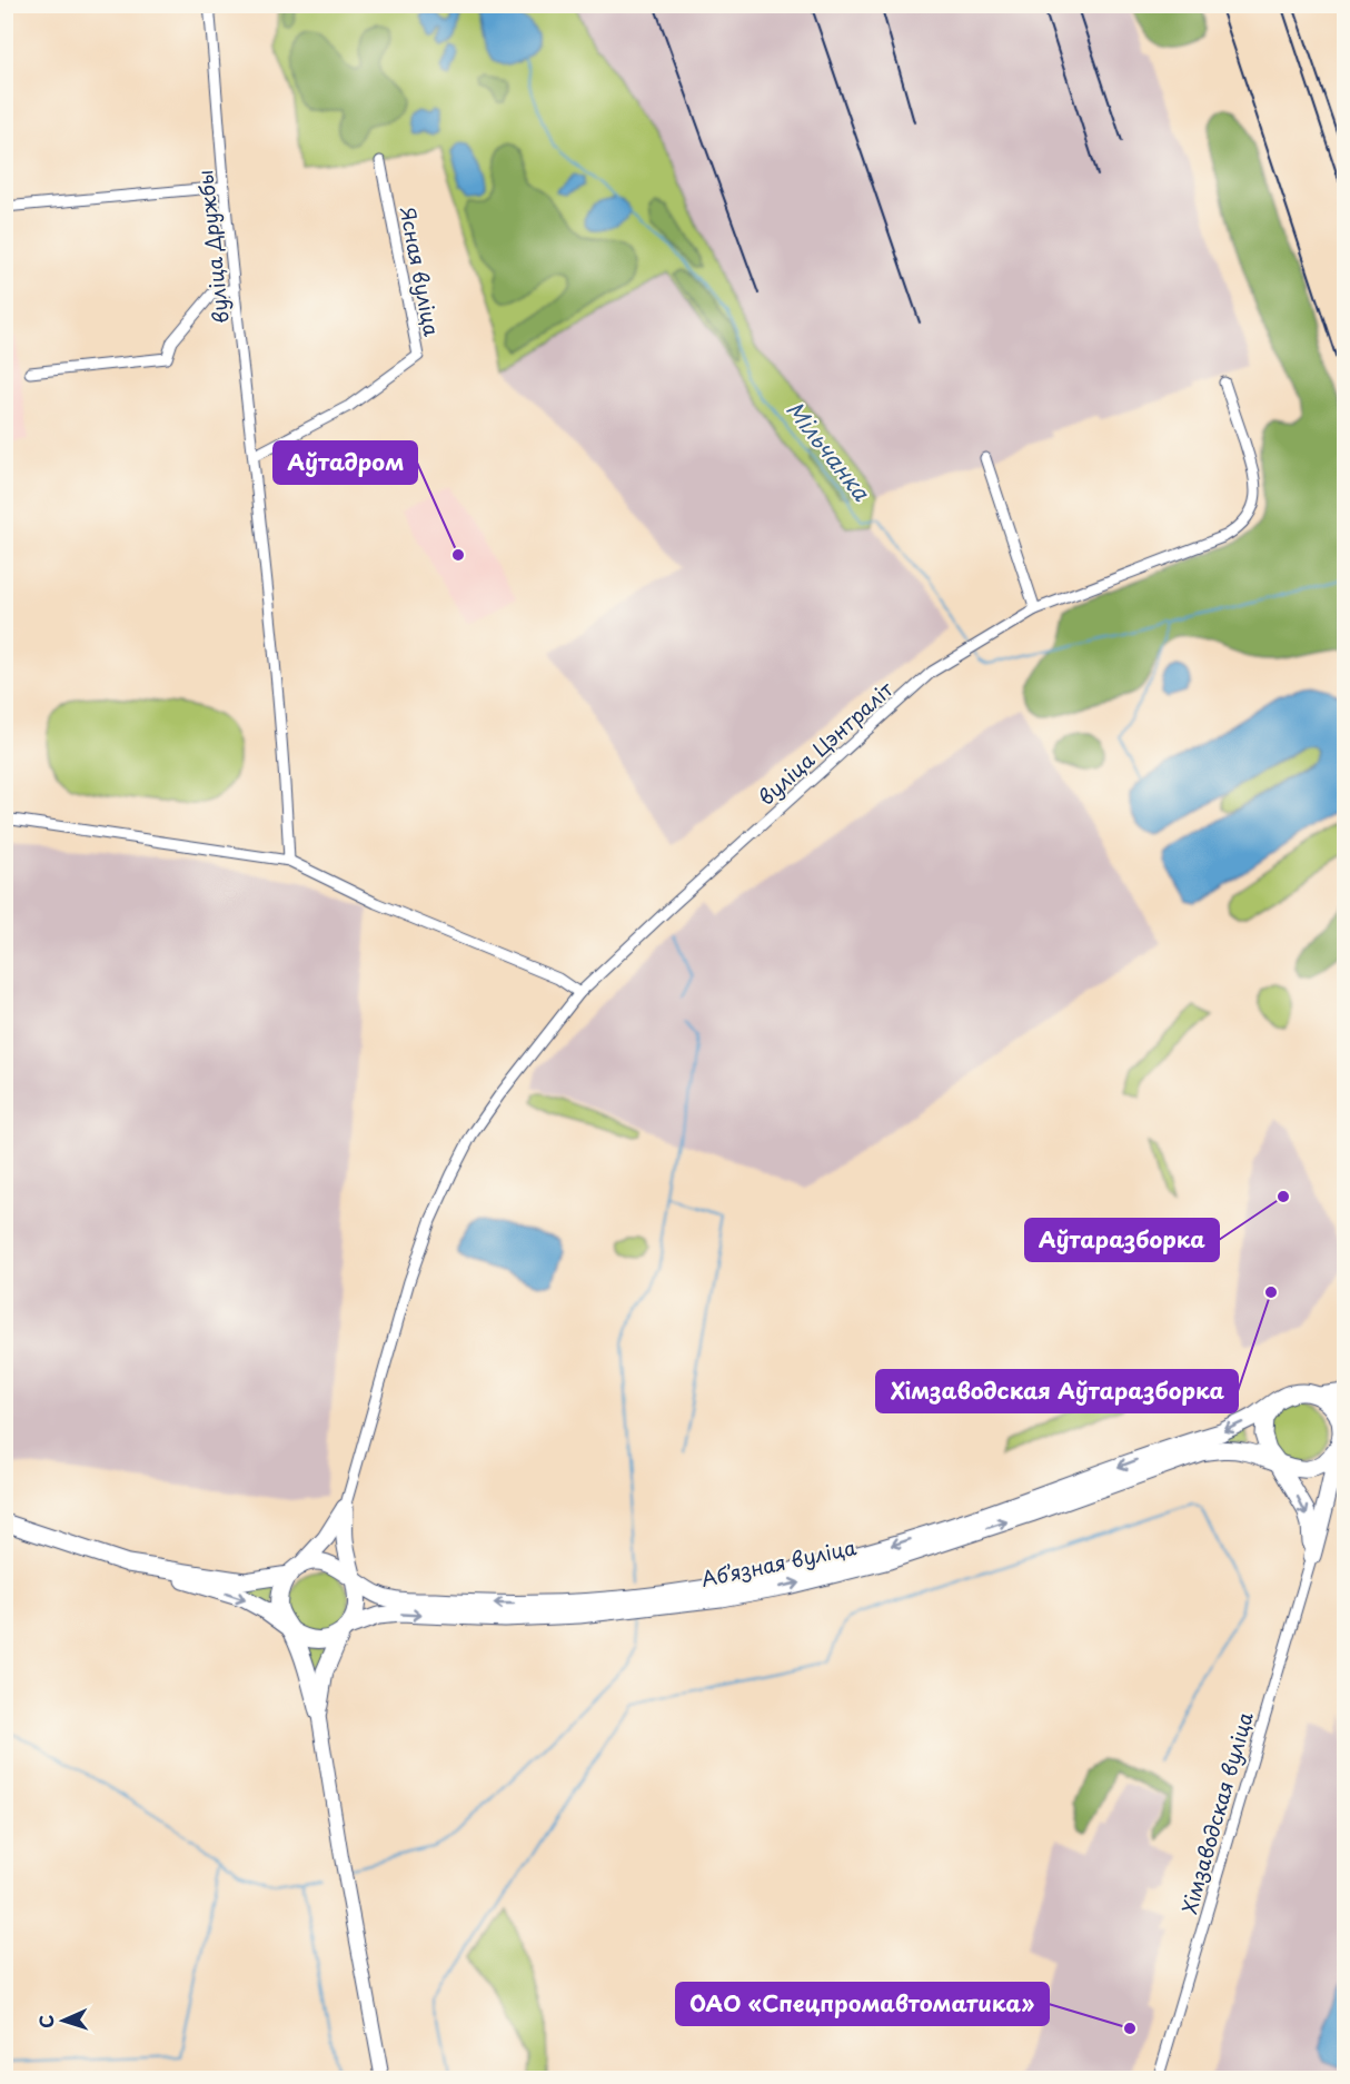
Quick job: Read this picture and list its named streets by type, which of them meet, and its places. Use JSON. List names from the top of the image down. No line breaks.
{"streets":{"main road":["Абʼязная вуліца"],"street":["вуліца Дружбы","Ясная вуліца","вуліца Цэнтраліт","Хімзаводская вуліца"]},"crossings":[["вуліца Дружбы","Ясная вуліца"]],"water":["Мільчанка"],"places":["Аўтадром","Аўтаразборка","Хімзаводская Аўтаразборка","ОАО «Спецпромавтоматика»"],"north":"left"}
